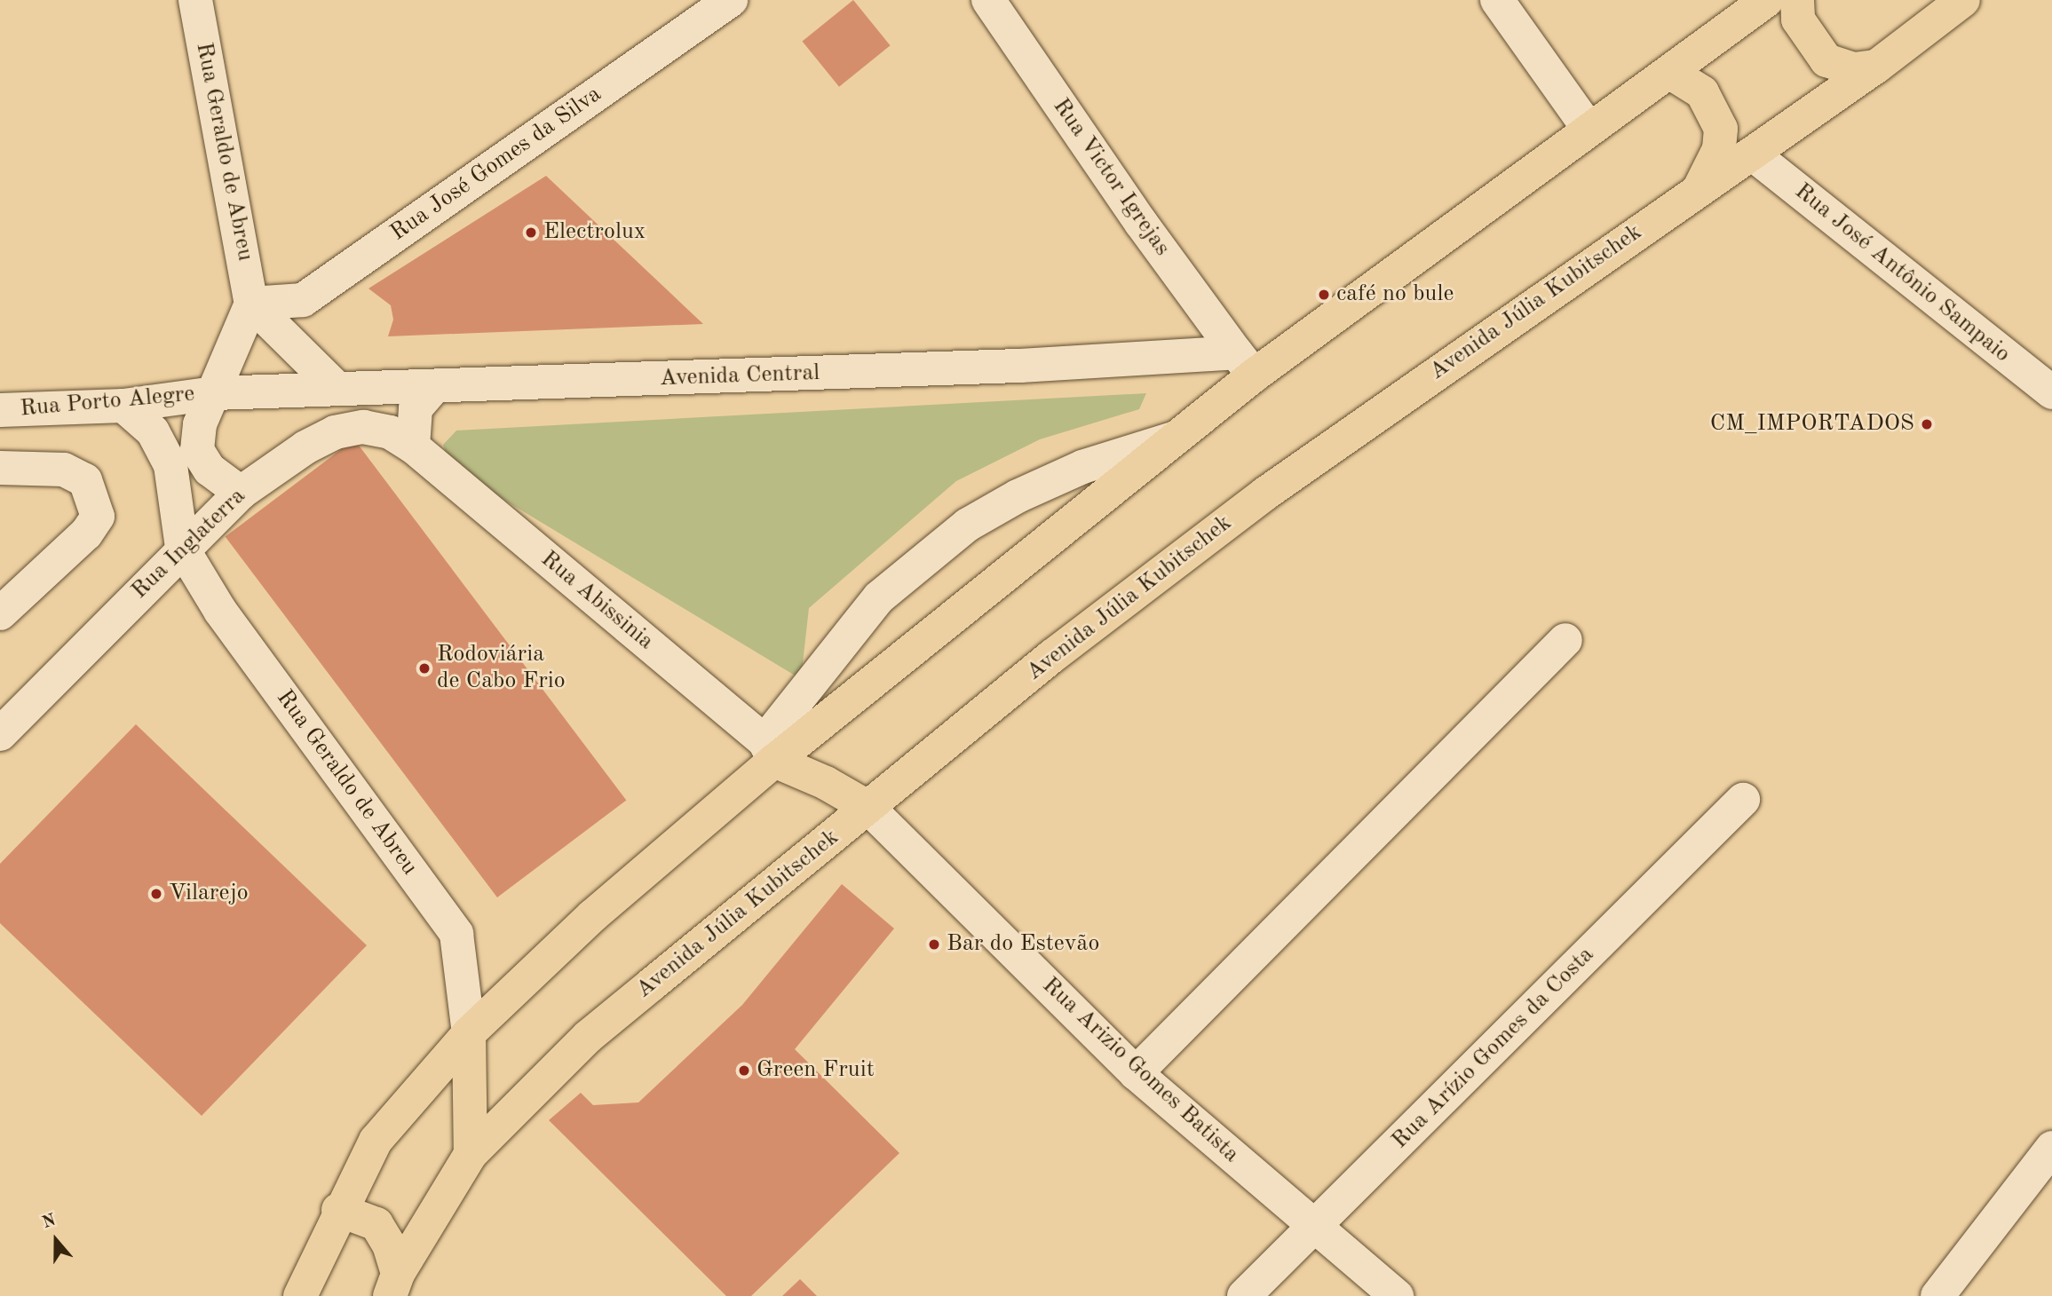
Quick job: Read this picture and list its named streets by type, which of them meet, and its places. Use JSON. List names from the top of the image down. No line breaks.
{"streets":{"main road":["Avenida Júlia Kubitschek"],"street":["Rua Geraldo de Abreu","Rua José Gomes da Silva","Rua Victor Igrejas","Rua José Antônio Sampaio","Avenida Central","Rua Porto Alegre","Rua Inglaterra","Rua Abissinia","Rua Arízio Gomes da Costa","Rua Arizio Gomes Batista"]},"crossings":[["Rua Geraldo de Abreu","Rua José Gomes da Silva"],["Rua Geraldo de Abreu","Rua Inglaterra"],["Rua Victor Igrejas","Avenida Central"],["Rua José Antônio Sampaio","Avenida Júlia Kubitschek"],["Avenida Júlia Kubitschek","Rua Arizio Gomes Batista"],["Avenida Central","Rua Porto Alegre"],["Rua Inglaterra","Rua Abissinia"],["Rua Arízio Gomes da Costa","Rua Arizio Gomes Batista"]],"places":["Electrolux","café no bule","CM_IMPORTADOS","Rodoviária de Cabo Frio","Vilarejo","Bar do Estevão","Green Fruit"],"north":"top"}
